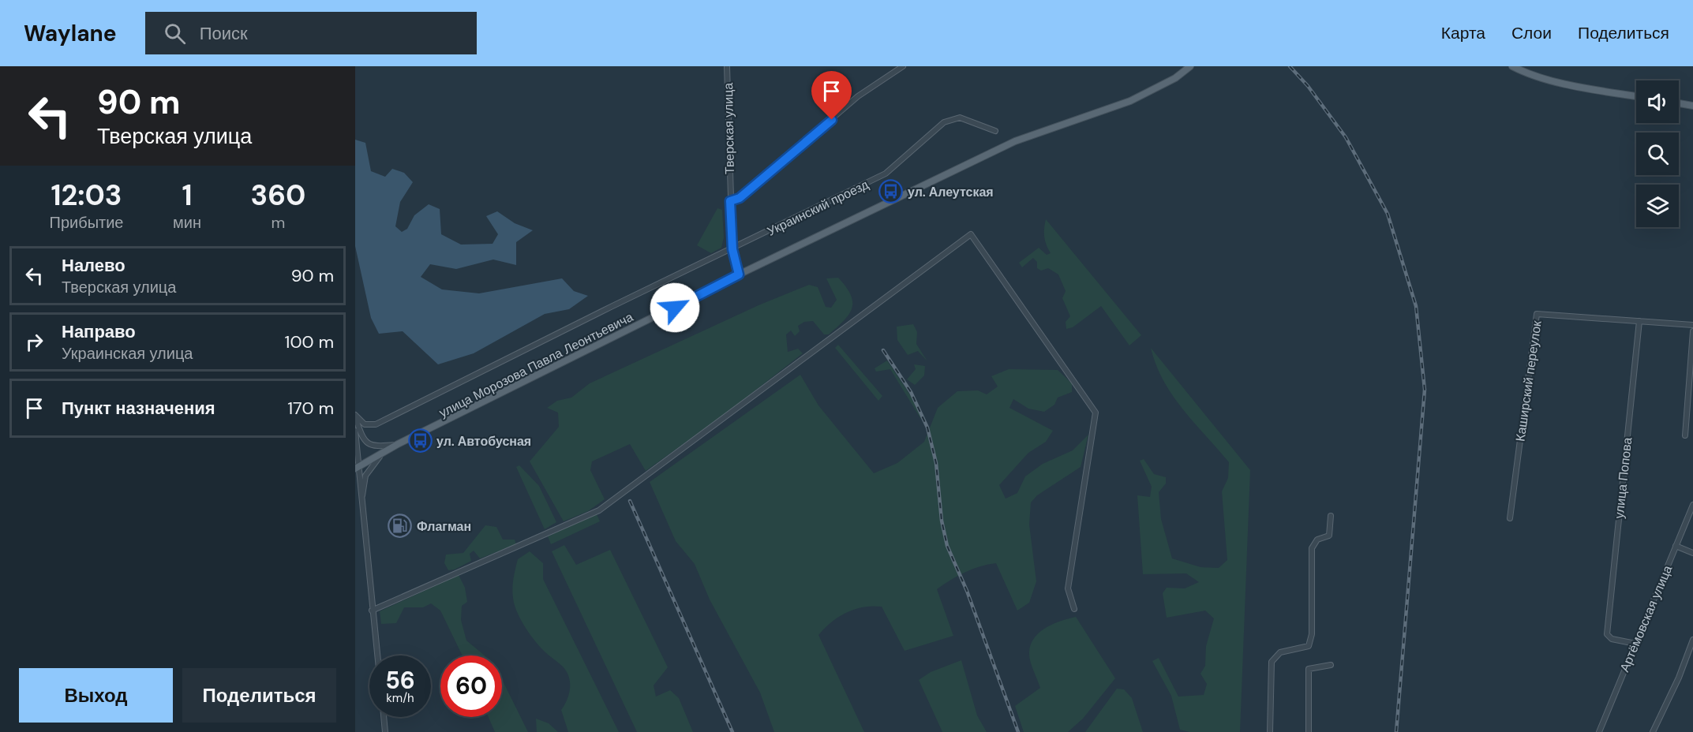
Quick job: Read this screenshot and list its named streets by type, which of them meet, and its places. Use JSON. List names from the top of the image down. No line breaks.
{"streets":{"main road":["улица Морозова Павла Леонтьевича"],"street":["Тверская улица","Украинский проезд","Каширский переулок","улица Попова","Артёмовская улица"]},"crossings":[["Тверская улица","Украинский проезд"],["Тверская улица","улица Морозова Павла Леонтьевича"],["Каширский переулок","улица Попова"],["улица Попова","Артёмовская улица"]],"places":{"bus stop":["ул. Алеутская","ул. Автобусная"],"fuel station":["Флагман"]},"page":{"header":"Waylane","search":"Поиск","nav":["Карта","Слои","Поделиться"],"turn":["90 m","Тверская улица"],"eta":["12:03","Прибытие","1","мин","360","m"],"list":[{"name":"Налево","note":"Тверская улица","value":"90 m"},{"name":"Направо","note":"Украинская улица","value":"100 m"},{"name":"Пункт назначения","value":"170 m"}],"speed":"56 km/h","limit":"60","buttons":["Выход","Поделиться"]}}
